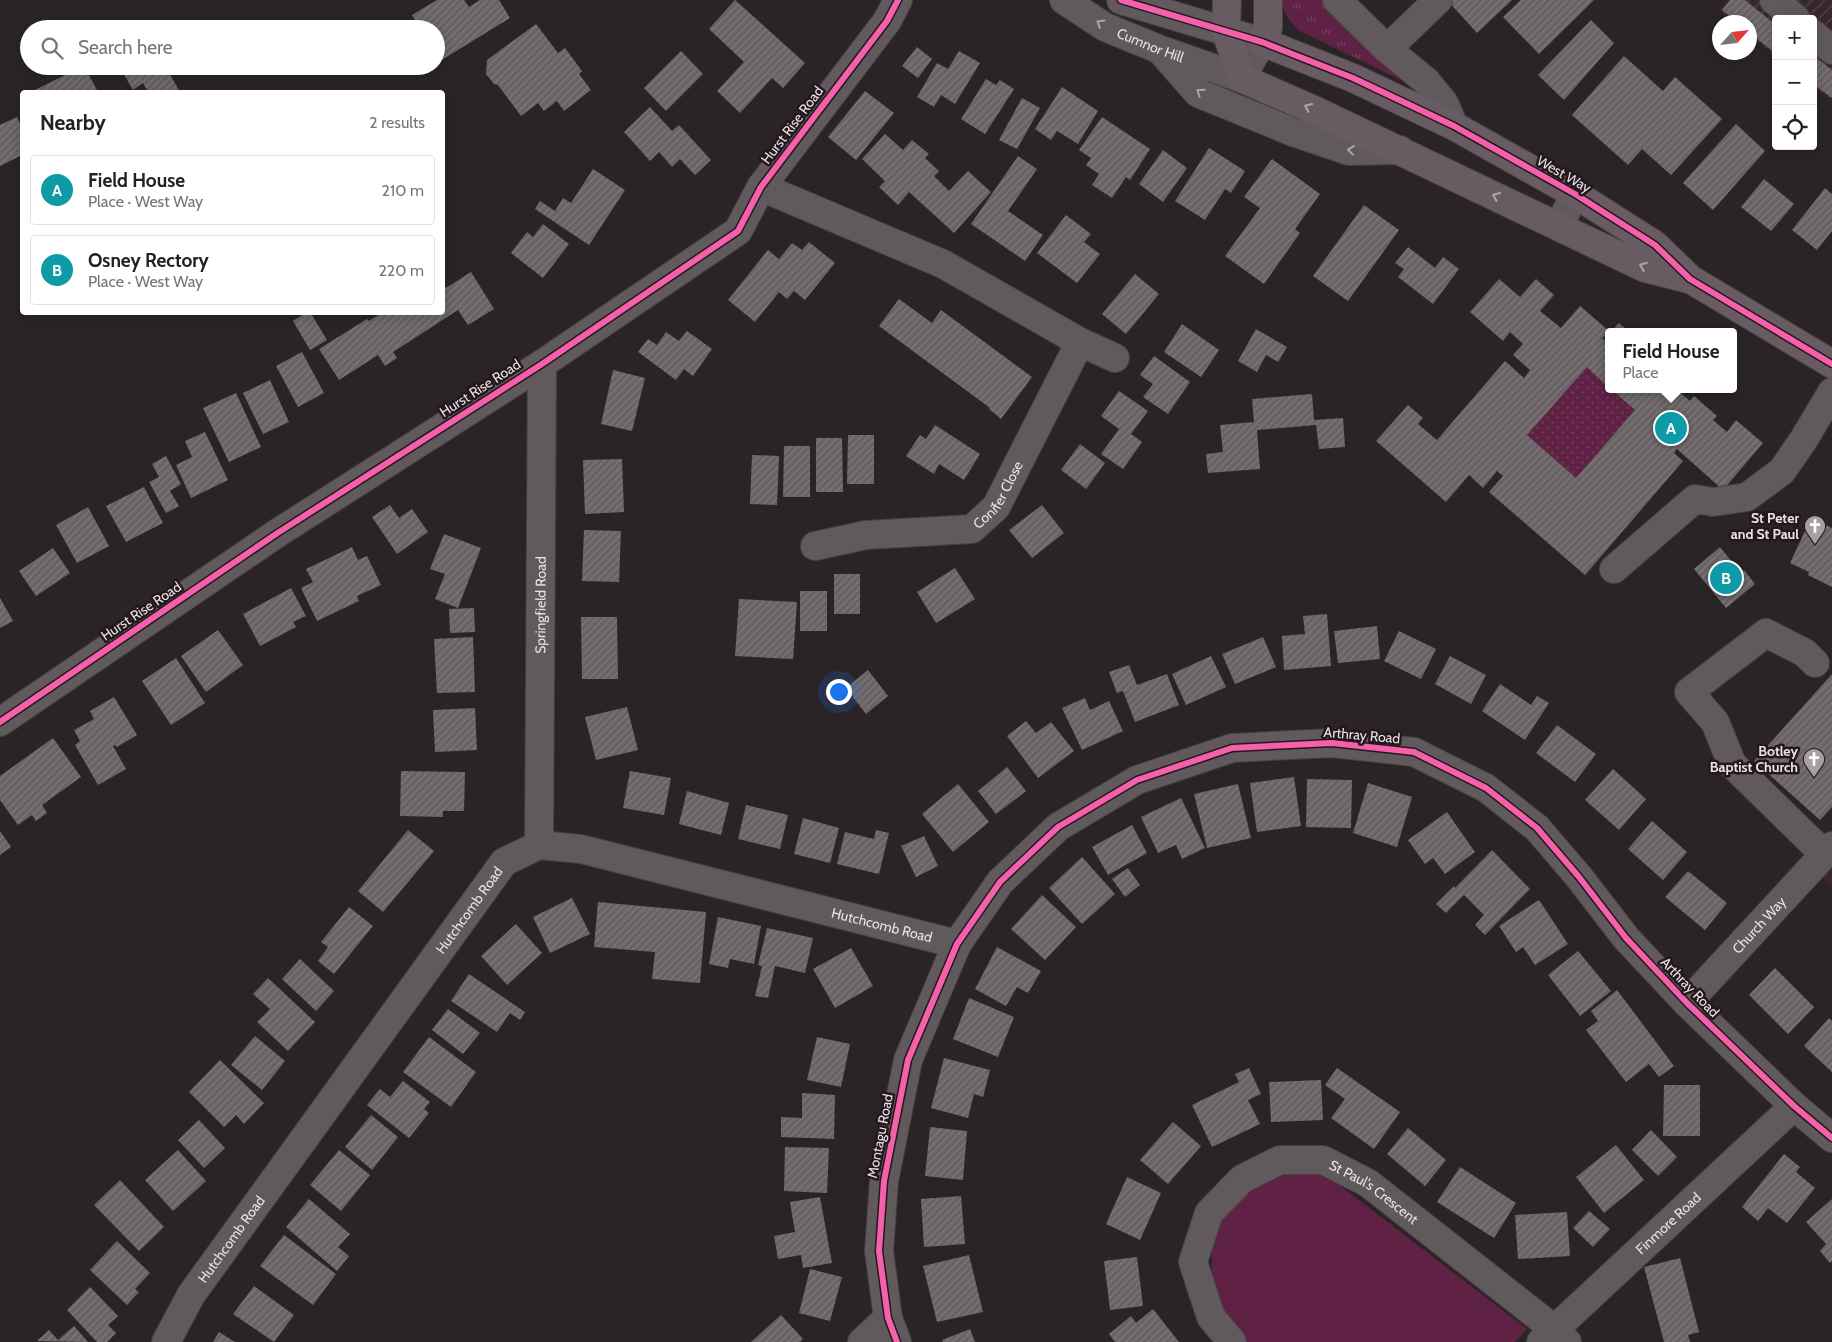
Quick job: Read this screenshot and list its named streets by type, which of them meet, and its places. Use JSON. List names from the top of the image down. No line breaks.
{"streets":{"main road":["West Way"],"street":["Cumnor Hill","Hurst Rise Road","Conifer Close","Springfield Road","Arthray Road","Hutchcomb Road","Church Way","Montagu Road","St Paul's Crescent","Finmore Road"]},"crossings":[["Cumnor Hill","West Way"],["Hurst Rise Road","Springfield Road"],["Springfield Road","Hutchcomb Road"],["Arthray Road","Hutchcomb Road"],["Arthray Road","Church Way"],["Arthray Road","Montagu Road"],["Arthray Road","Finmore Road"],["Hutchcomb Road","Montagu Road"],["St Paul's Crescent","Finmore Road"]],"places":{"church":["St Peter and St Paul","Botley Baptist Church"]},"north":"top right","page":{"map_buttons":["+","−"],"search":"Search here","heading":["Nearby","2 results"],"list":[{"mark":"A","name":"Field House","note":"Place · West Way","value":"210 m"},{"mark":"B","name":"Osney Rectory","note":"Place · West Way","value":"220 m"}],"popup":["Field House","Place"],"pins":["A","B"]}}
